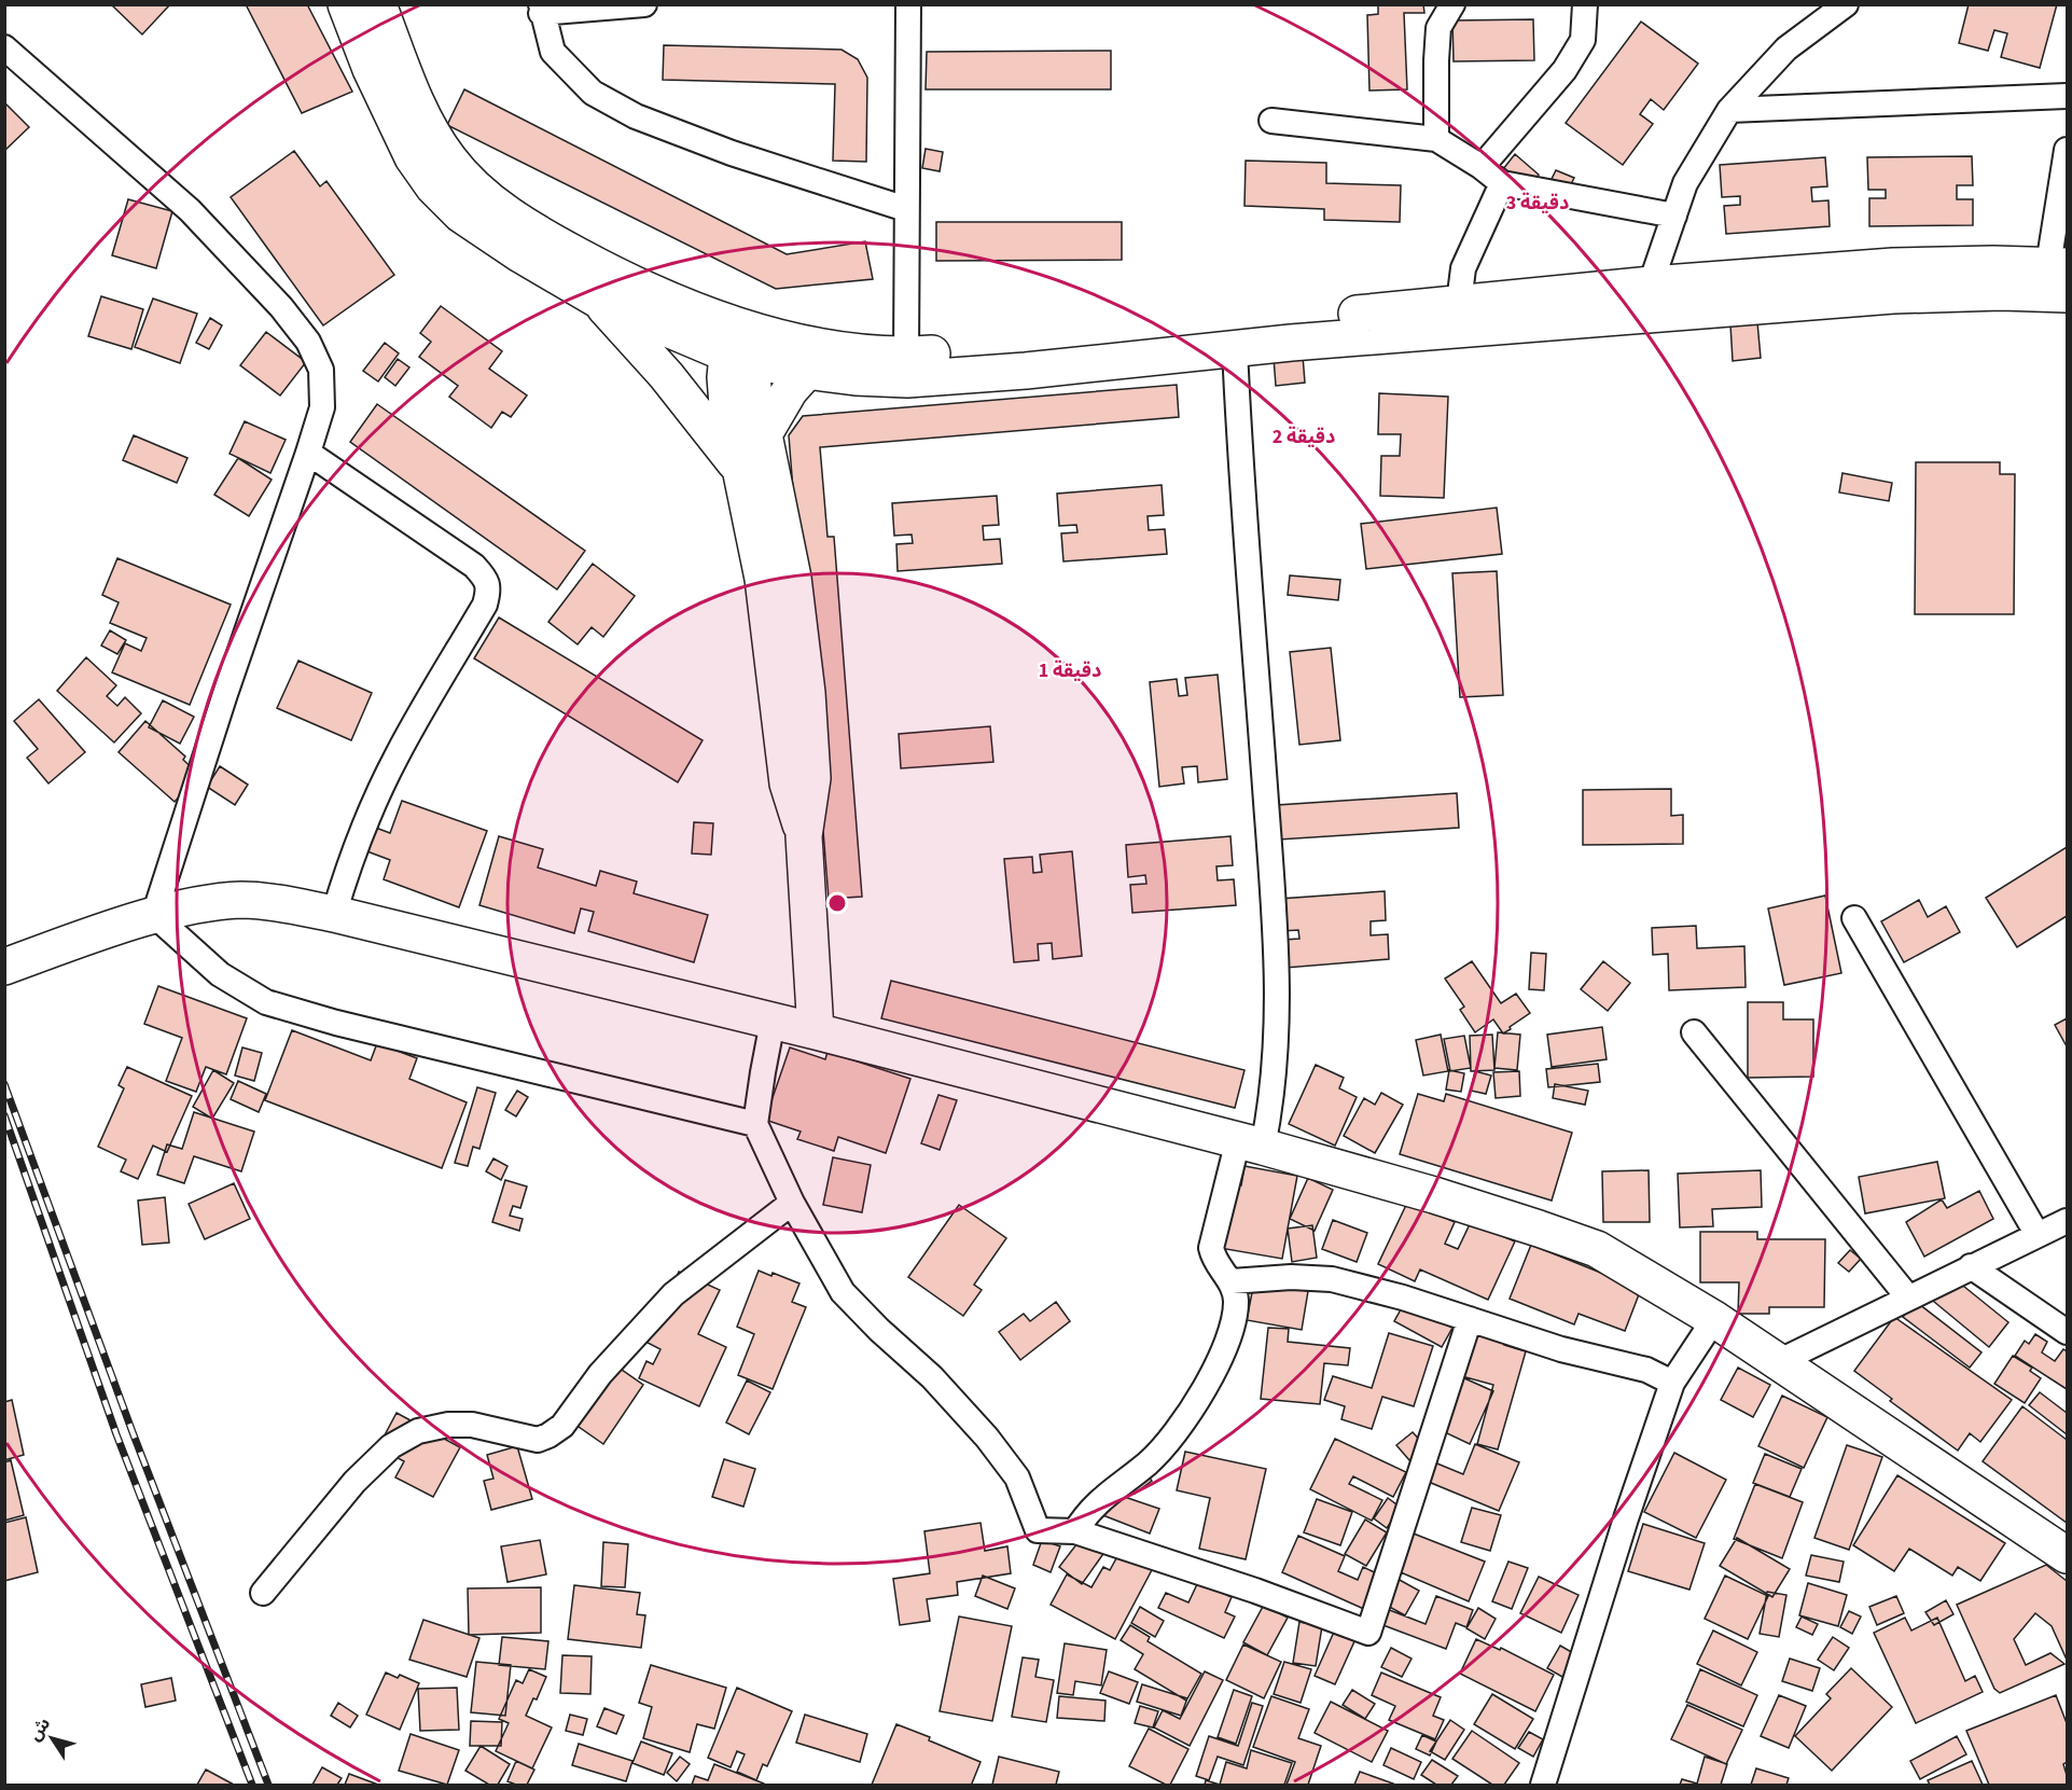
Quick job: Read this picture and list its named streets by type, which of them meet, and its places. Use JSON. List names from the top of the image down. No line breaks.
{"north":"top left","rings":["3 دقيقة","2 دقيقة","1 دقيقة"]}
